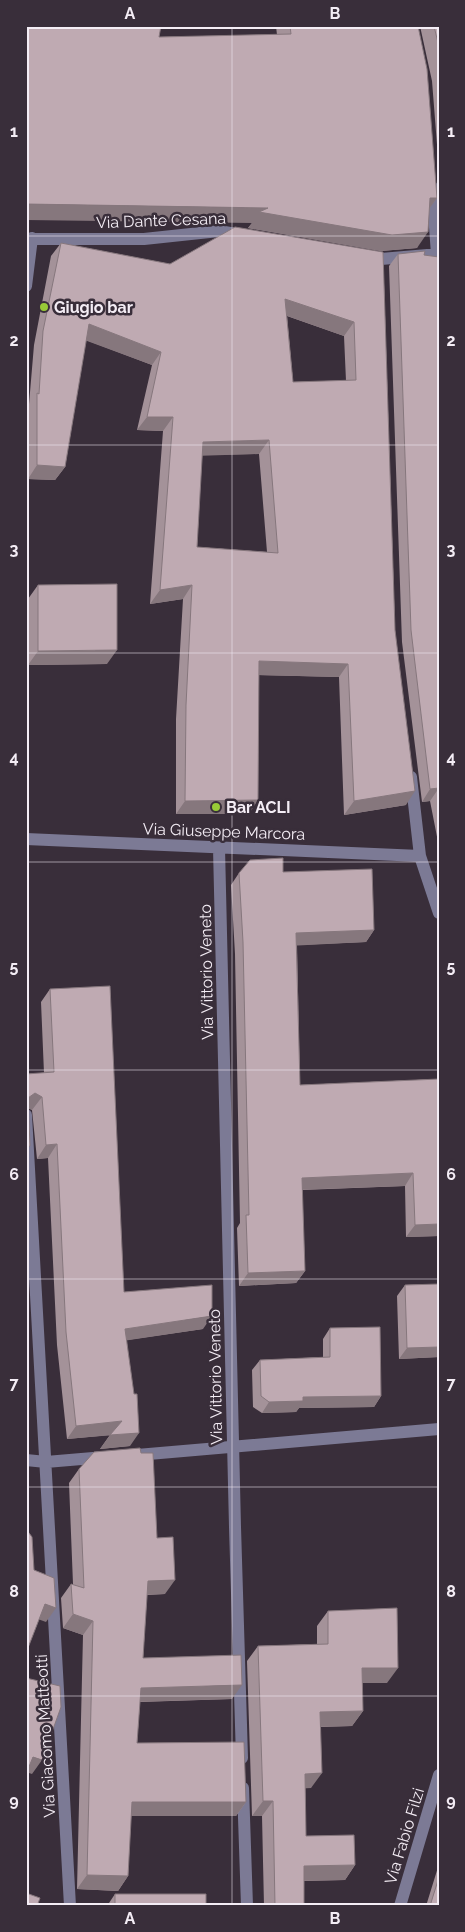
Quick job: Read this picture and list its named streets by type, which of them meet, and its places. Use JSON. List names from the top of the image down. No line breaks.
{"streets":{"street":["Via Dante Cesana","Via Giuseppe Marcora","Via Vittorio Veneto","Via Giacomo Matteotti","Via Fabio Filzi"]},"crossings":[["Via Giuseppe Marcora","Via Vittorio Veneto"]],"places":["Giugio bar","Bar ACLI"],"grid":{"columns":["A","B"],"rows":["1","2","3","4","5","6","7","8","9"]}}
